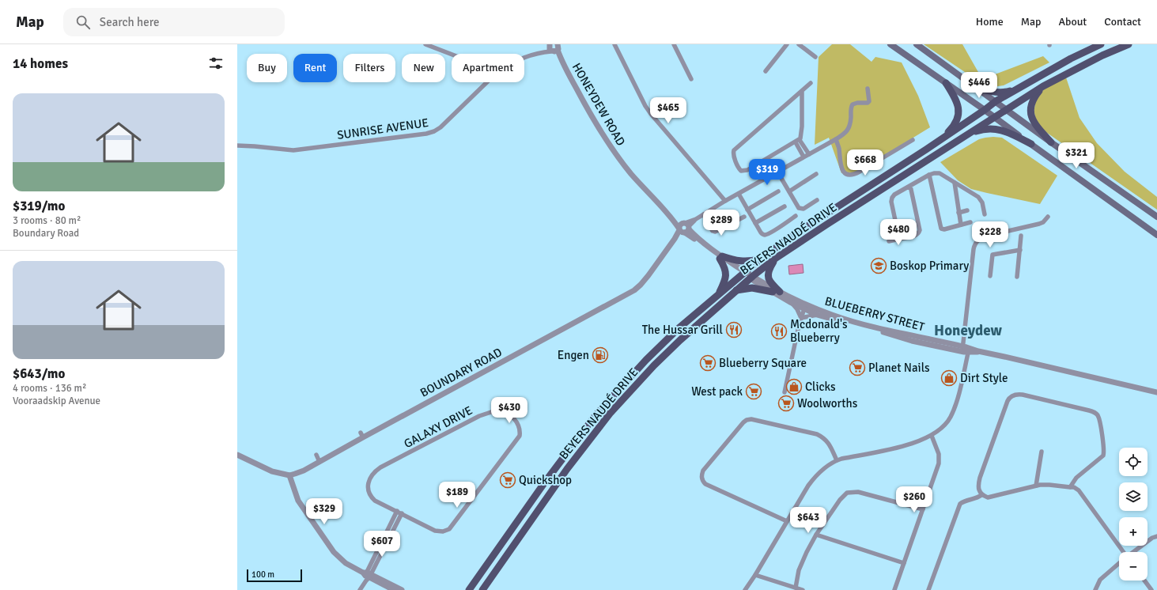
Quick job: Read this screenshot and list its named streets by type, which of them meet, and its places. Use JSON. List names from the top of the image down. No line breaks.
{"streets":{"main road":["BEYERS NAUDÉ DRIVE"],"street":["HONEYDEW ROAD","SUNRISE AVENUE","BLUEBERRY STREET","BOUNDARY ROAD","GALAXY DRIVE"]},"crossings":[["HONEYDEW ROAD","SUNRISE AVENUE"],["HONEYDEW ROAD","BEYERS NAUDÉ DRIVE"],["HONEYDEW ROAD","BLUEBERRY STREET"],["HONEYDEW ROAD","BOUNDARY ROAD"],["BEYERS NAUDÉ DRIVE","BLUEBERRY STREET"]],"districts":["Honeydew"],"places":{"school or university":["Boskop Primary"],"restaurant":["The Hussar Grill","Mcdonald's Blueberry"],"fuel station":["Engen"],"supermarket":["Blueberry Square","Planet Nails","West pack","Woolworths","Quickshop"],"shop":["Dirt Style","Clicks"]},"scale_bar":"100 m","page":{"header":"Map","search":"Search here","nav":["Home","Map","About","Contact"],"heading":"14 homes","chip":["Buy","Rent","Filters","New","Apartment"],"price":["$446","$465","$321","$668","$319","$289","$480","$228","$430","$189","$260","$329","$643","$607"],"list":[{"name":"$319/mo","note":"3 rooms · 80 m² · Boundary Road"},{"name":"$643/mo","note":"4 rooms · 136 m² · Vooraadskip Avenue"}],"map_buttons":["+","−"],"scale":"100 m"}}
